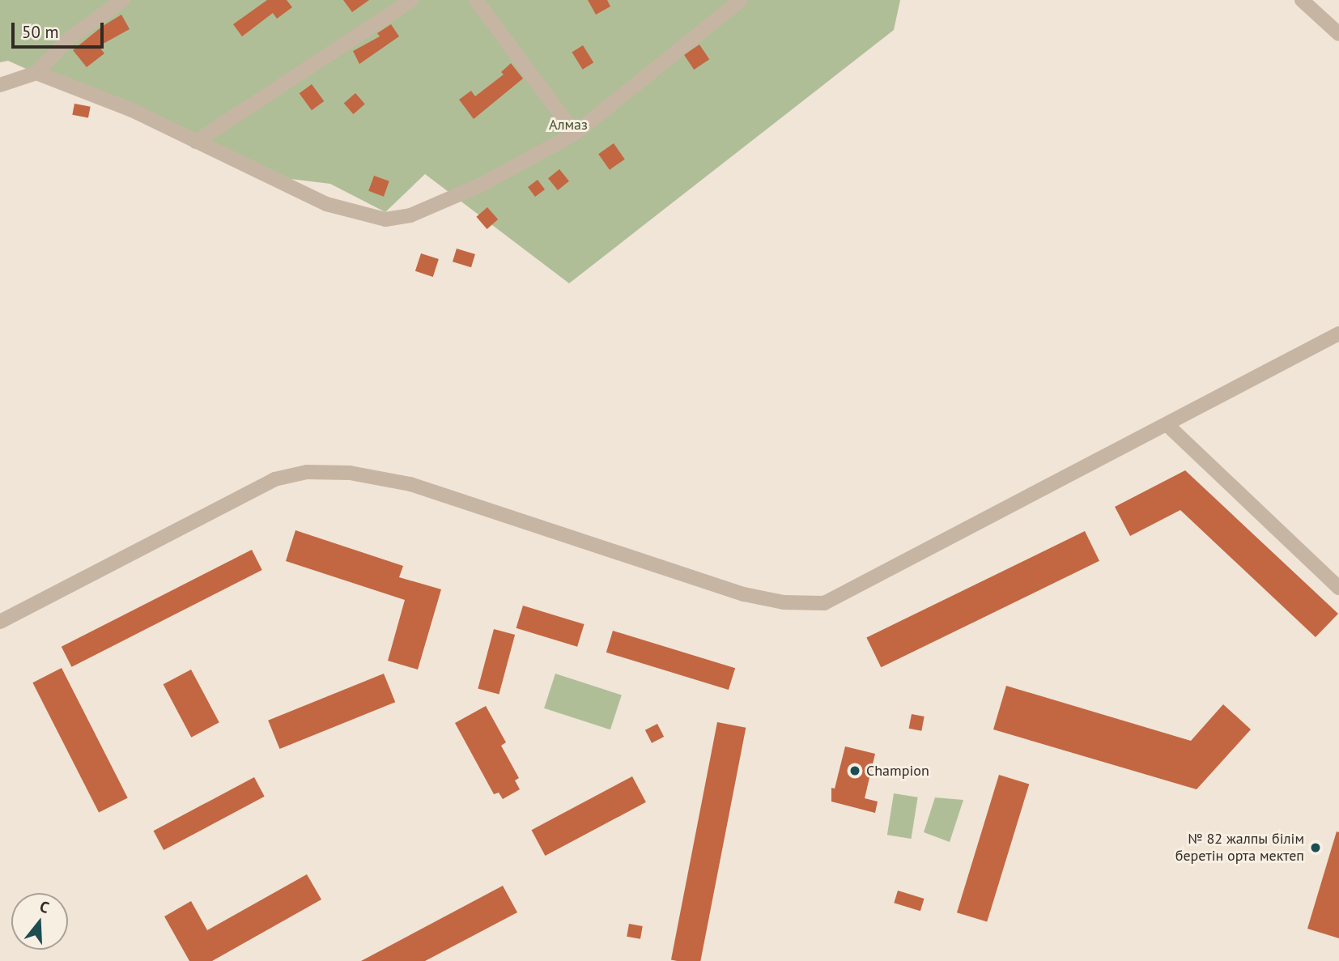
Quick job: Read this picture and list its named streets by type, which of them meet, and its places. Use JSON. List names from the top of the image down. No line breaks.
{"parks":["Алмаз"],"places":["Champion","№ 82 жалпы білім беретін орта мектеп"],"scale_bar":"50 m","north":"top"}
